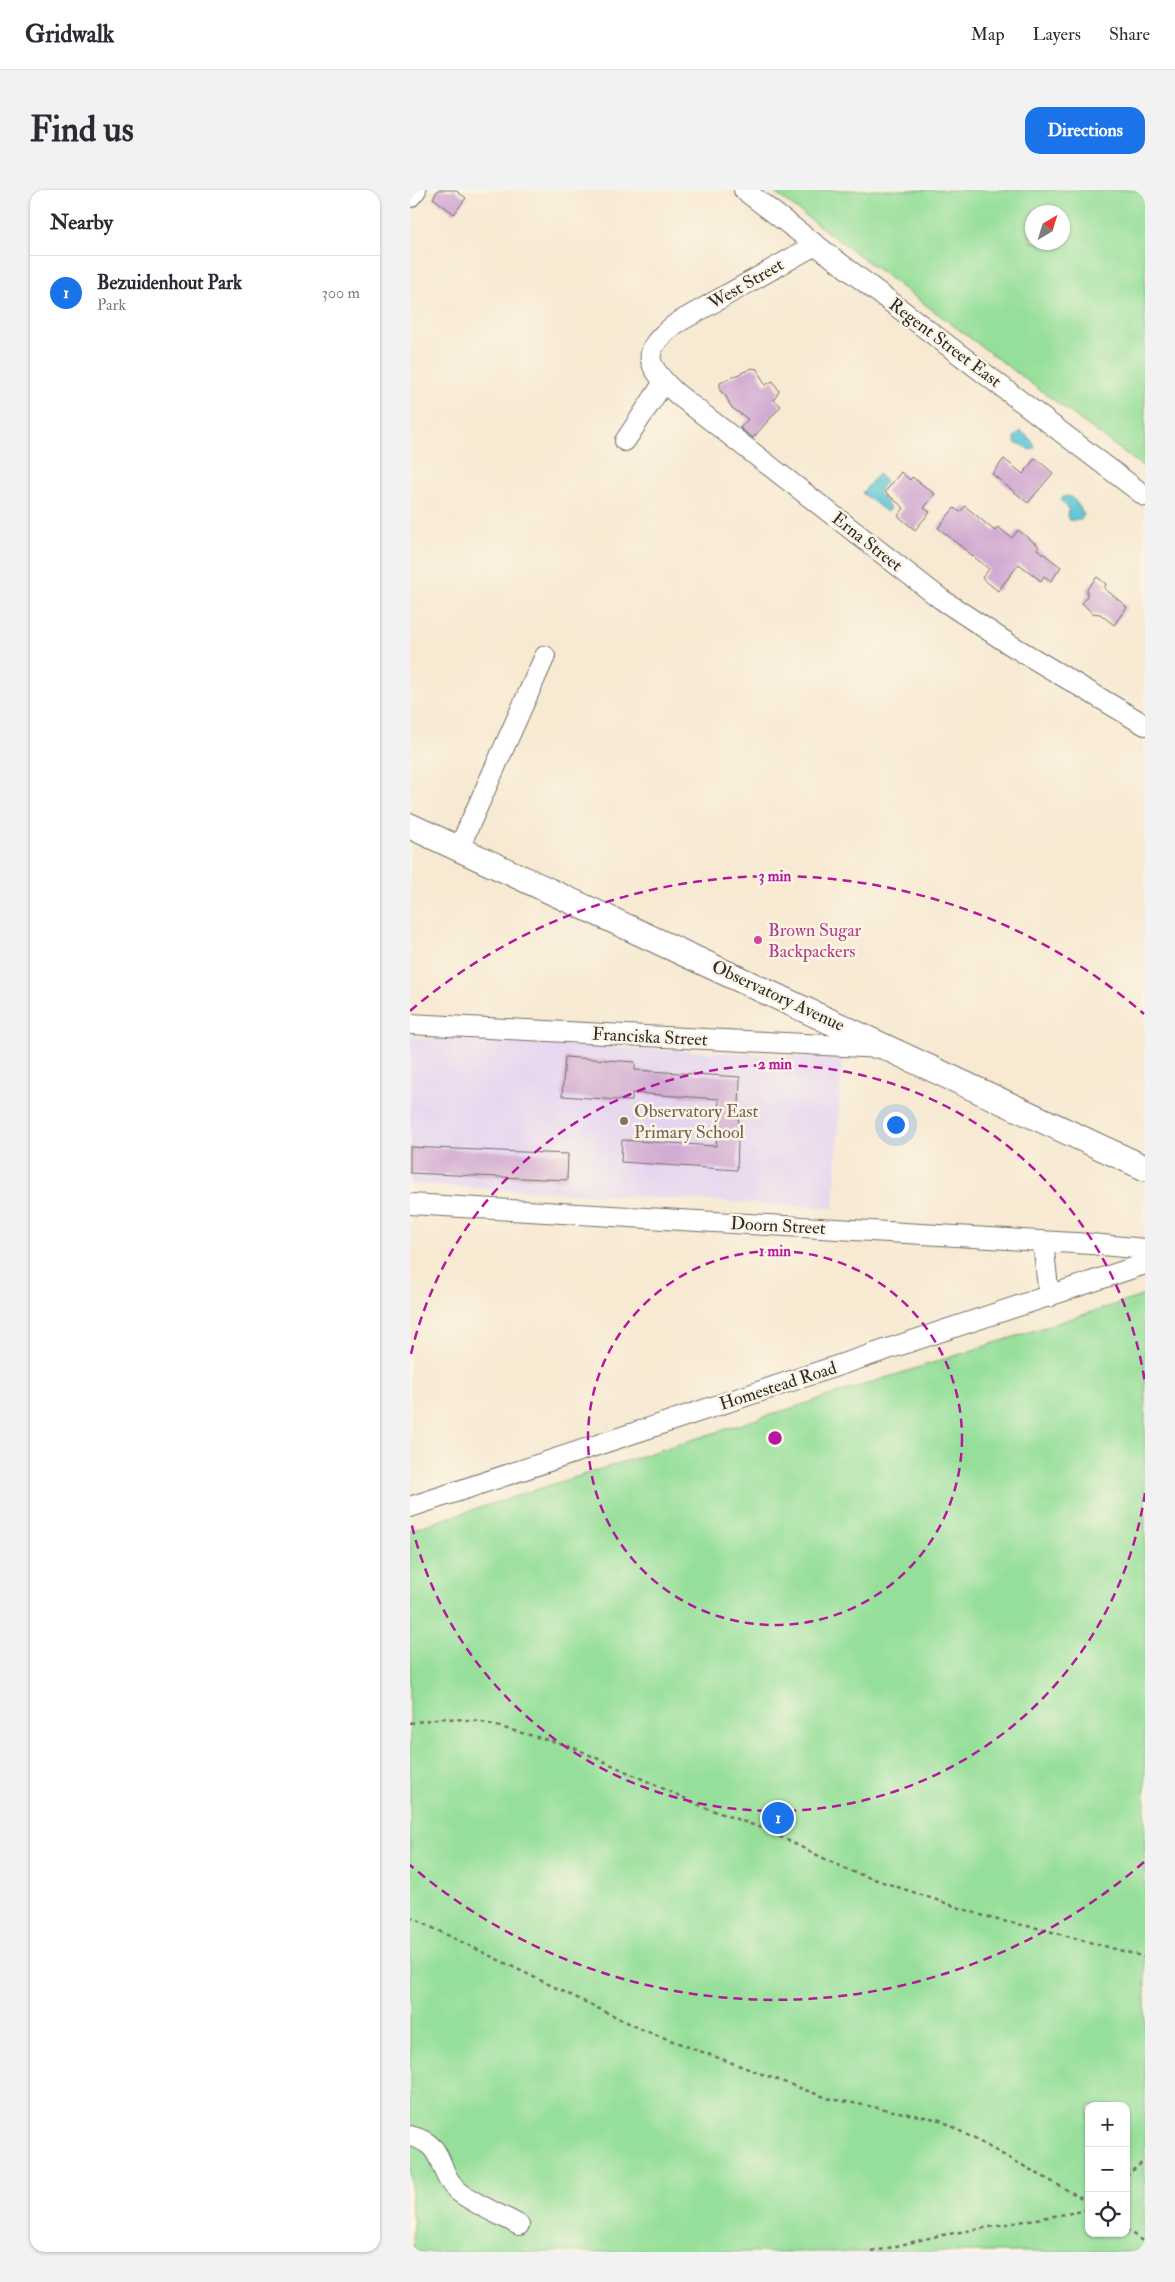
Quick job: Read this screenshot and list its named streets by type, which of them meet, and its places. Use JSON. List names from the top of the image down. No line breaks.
{"streets":{"main road":["Observatory Avenue"],"street":["West Street","Regent Street East","Erna Street","Franciska Street","Doorn Street","Homestead Road"]},"crossings":[["West Street","Regent Street East"],["West Street","Erna Street"],["Observatory Avenue","Franciska Street"]],"places":["Brown Sugar Backpackers","Observatory East Primary School"],"north":"top right","page":{"header":"Gridwalk","nav":["Map","Layers","Share"],"buttons":"Directions","title":"Find us","heading":"Nearby","list":[{"mark":"1","name":"Bezuidenhout Park","note":"Park","value":"300 m"}],"pins":"1","map_buttons":["+","−"]},"rings":["3 min","2 min","1 min"]}
